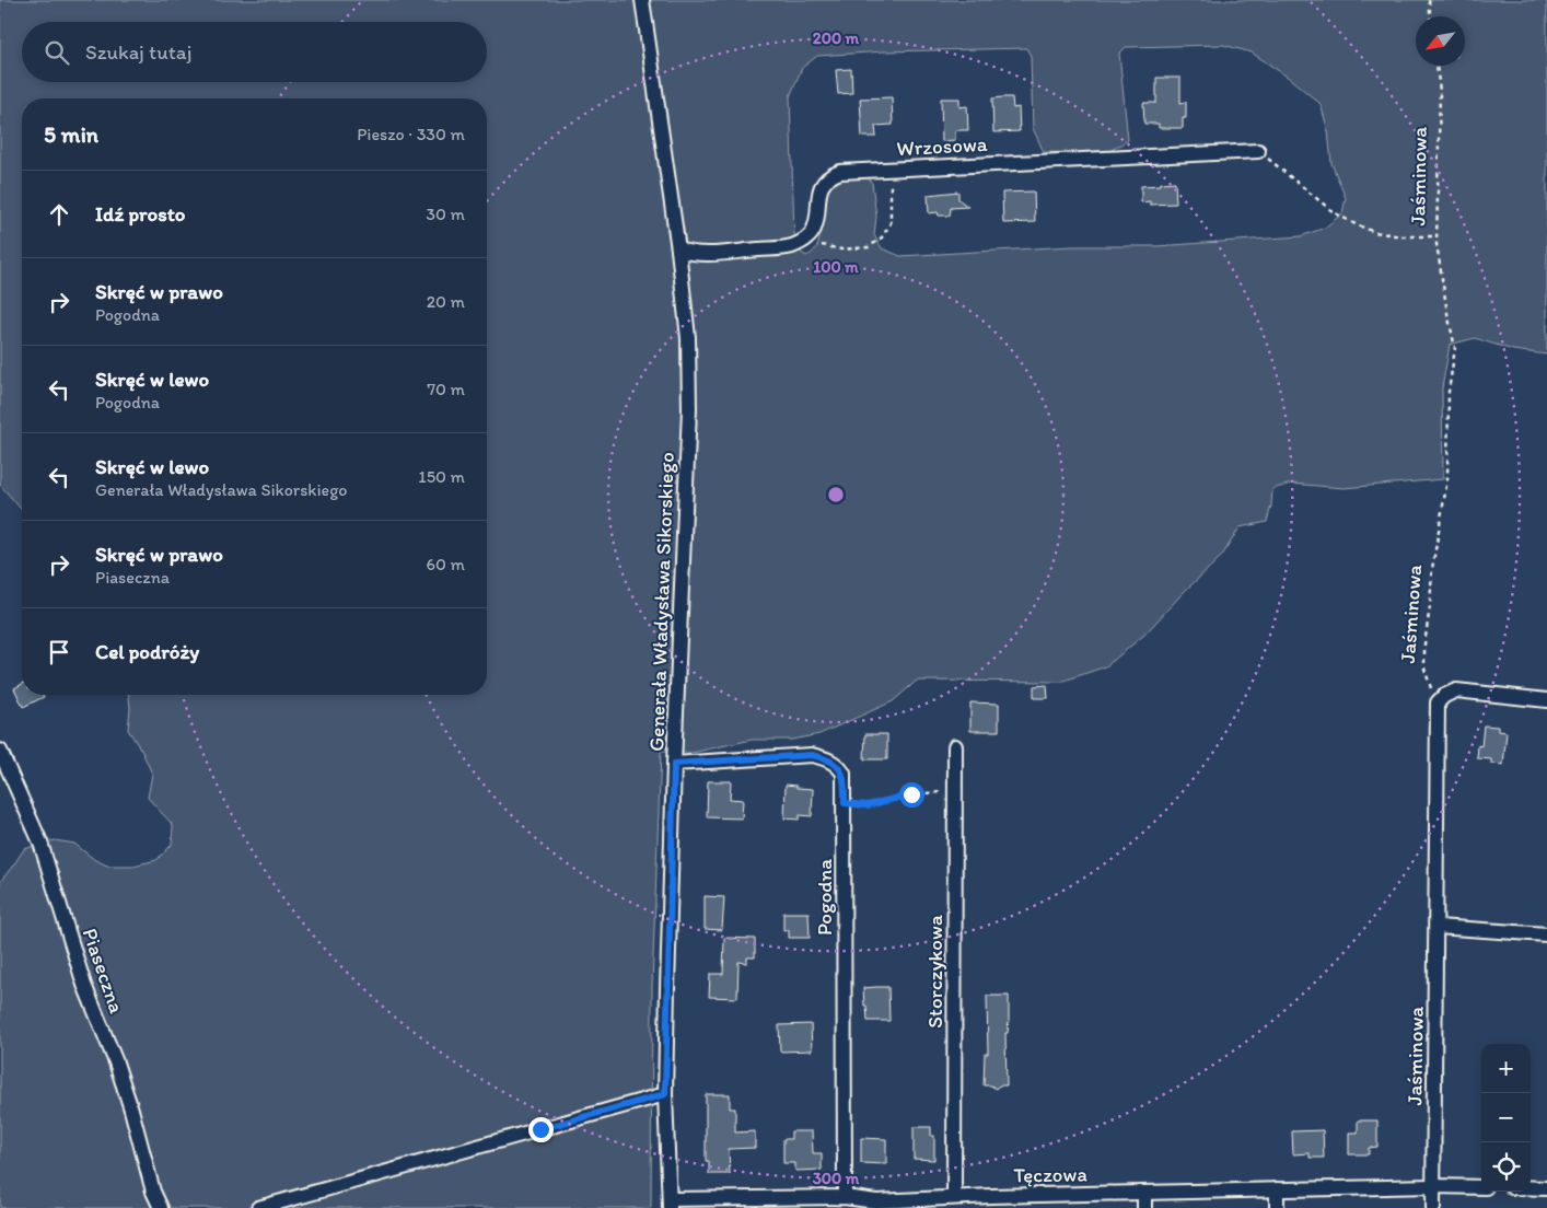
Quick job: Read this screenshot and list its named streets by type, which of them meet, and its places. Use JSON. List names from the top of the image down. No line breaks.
{"streets":{"street":["Wrzosowa","Jaśminowa","Generała Władysława Sikorskiego","Pogodna","Piaseczna","Storczykowa","Tęczowa"]},"crossings":[["Jaśminowa","Tęczowa"],["Generała Władysława Sikorskiego","Pogodna"],["Generała Władysława Sikorskiego","Tęczowa"],["Pogodna","Tęczowa"],["Storczykowa","Tęczowa"]],"north":"bottom left","page":{"search":"Szukaj tutaj","heading":["5 min","Pieszo · 330 m"],"list":[["Idź prosto","30 m"],["Skręć w prawo","Pogodna","20 m"],["Skręć w lewo","Pogodna","70 m"],["Skręć w lewo","Generała Władysława Sikorskiego","150 m"],["Skręć w prawo","Piaseczna","60 m"],"Cel podróży"],"map_buttons":["+","−"]},"rings":["200 m","100 m","300 m"]}
